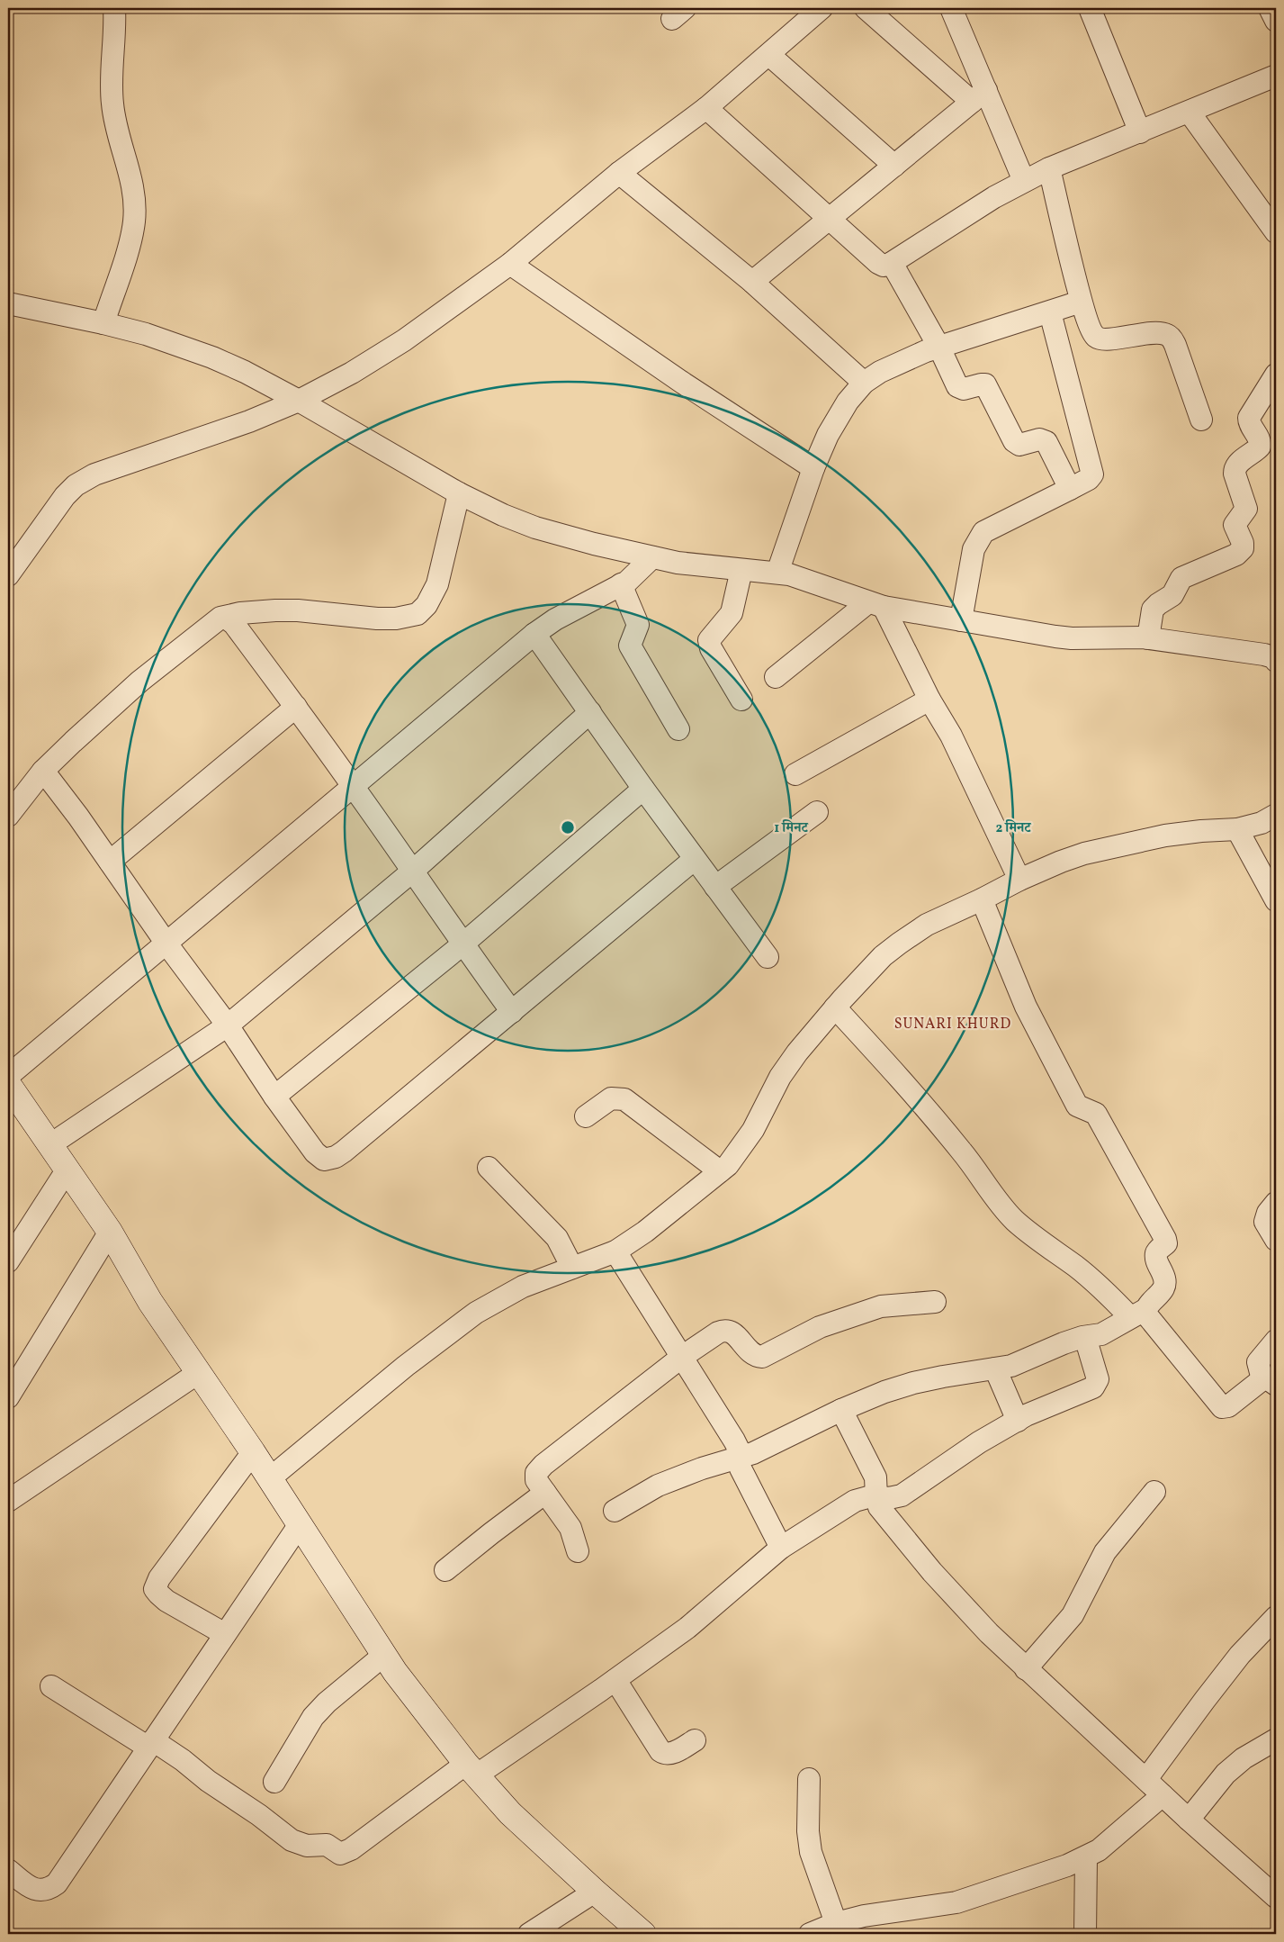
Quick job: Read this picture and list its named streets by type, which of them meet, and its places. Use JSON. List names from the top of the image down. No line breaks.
{"districts":["SUNARI KHURD"],"rings":["1 मिनट","2 मिनट"]}
